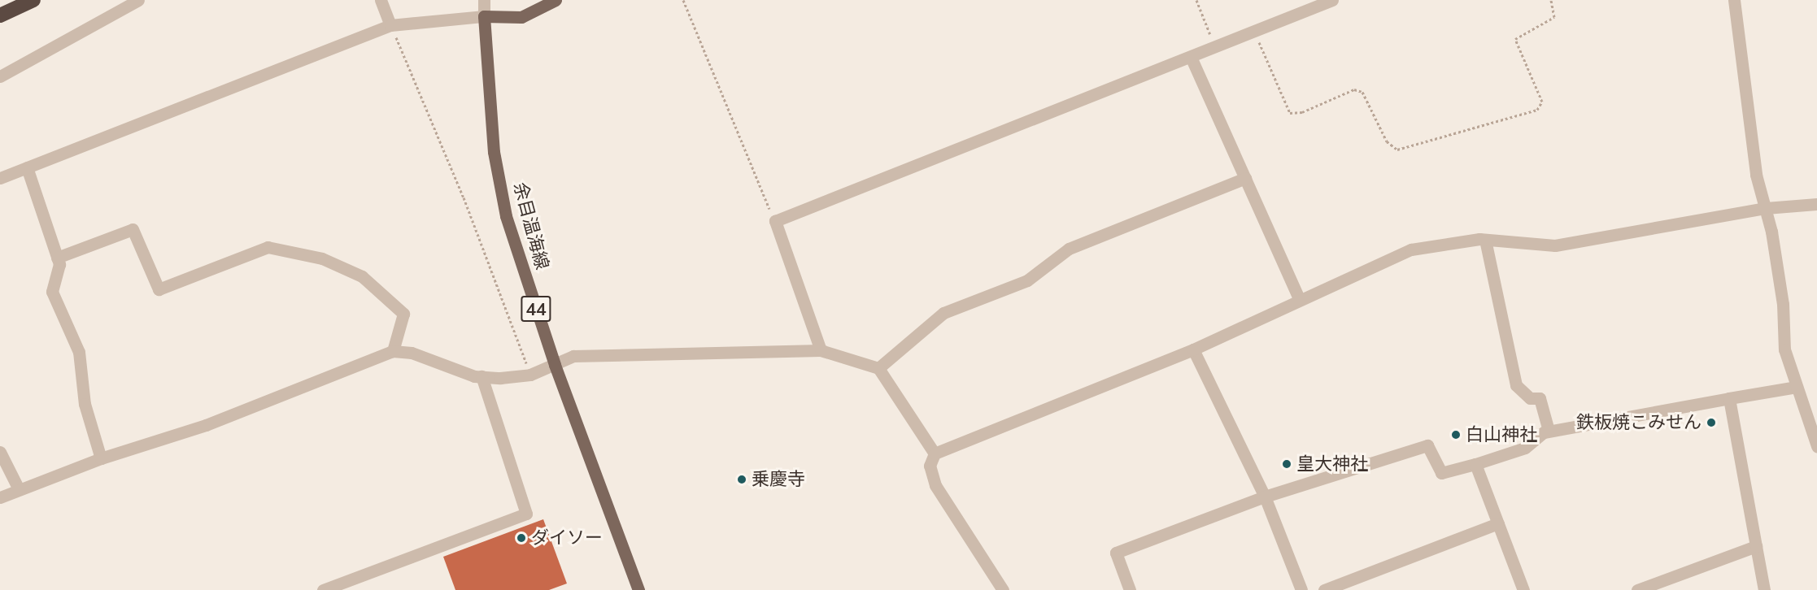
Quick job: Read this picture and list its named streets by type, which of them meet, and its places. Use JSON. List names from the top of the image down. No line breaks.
{"streets":{"main road":["余目温海線","44"]},"places":["鉄板焼こみせん","白山神社","皇大神社","乗慶寺","ダイソー"]}
